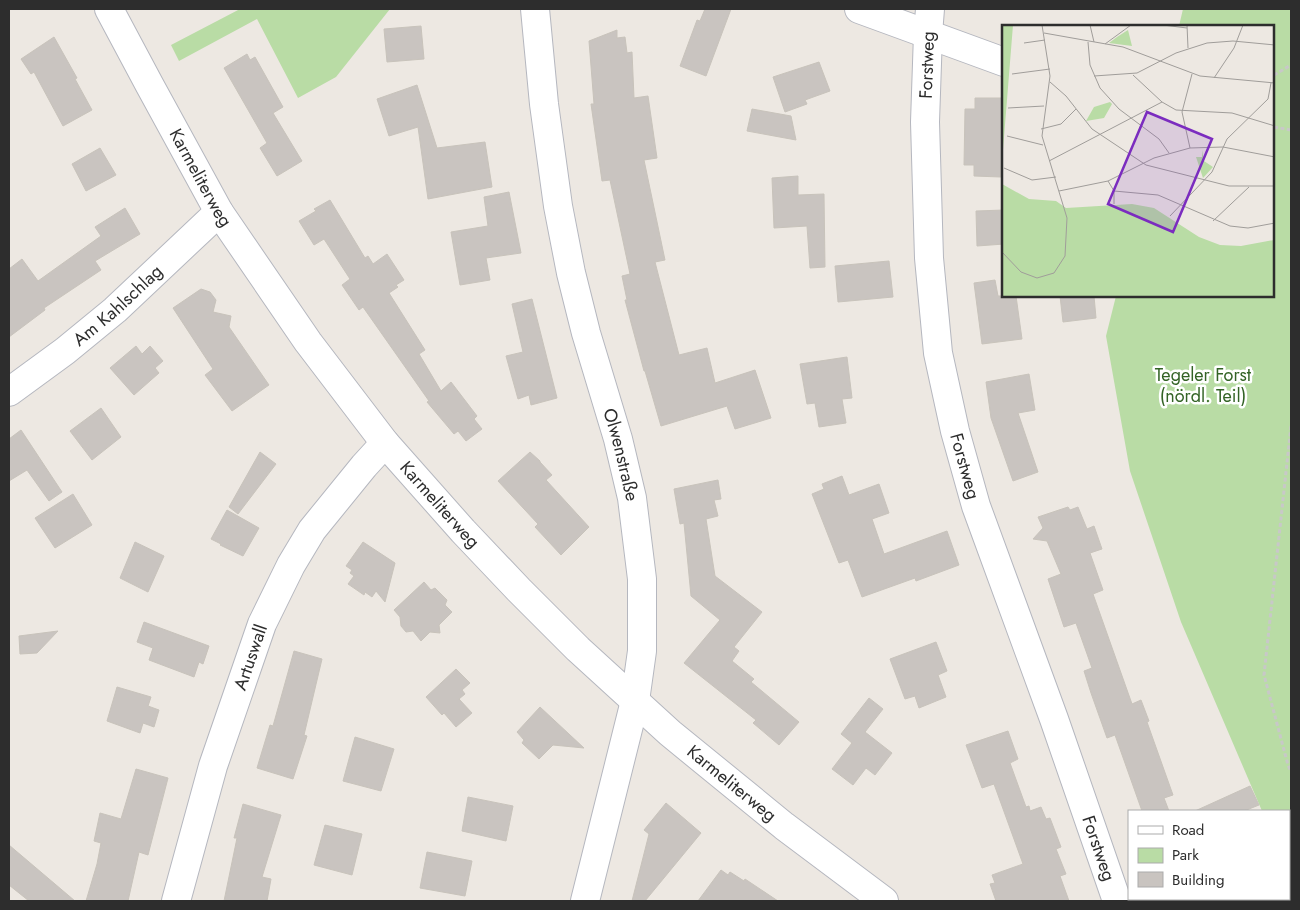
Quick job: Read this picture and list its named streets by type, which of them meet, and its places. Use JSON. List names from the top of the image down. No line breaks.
{"streets":{"street":["Forstweg","Karmeliterweg","Am Kahlschlag","Olwenstraße","Artuswall"]},"crossings":[["Karmeliterweg","Am Kahlschlag"],["Karmeliterweg","Olwenstraße"],["Karmeliterweg","Artuswall"]],"parks":["Tegeler Forst (nördl. Teil)"],"legend":["Road","Park","Building"]}
